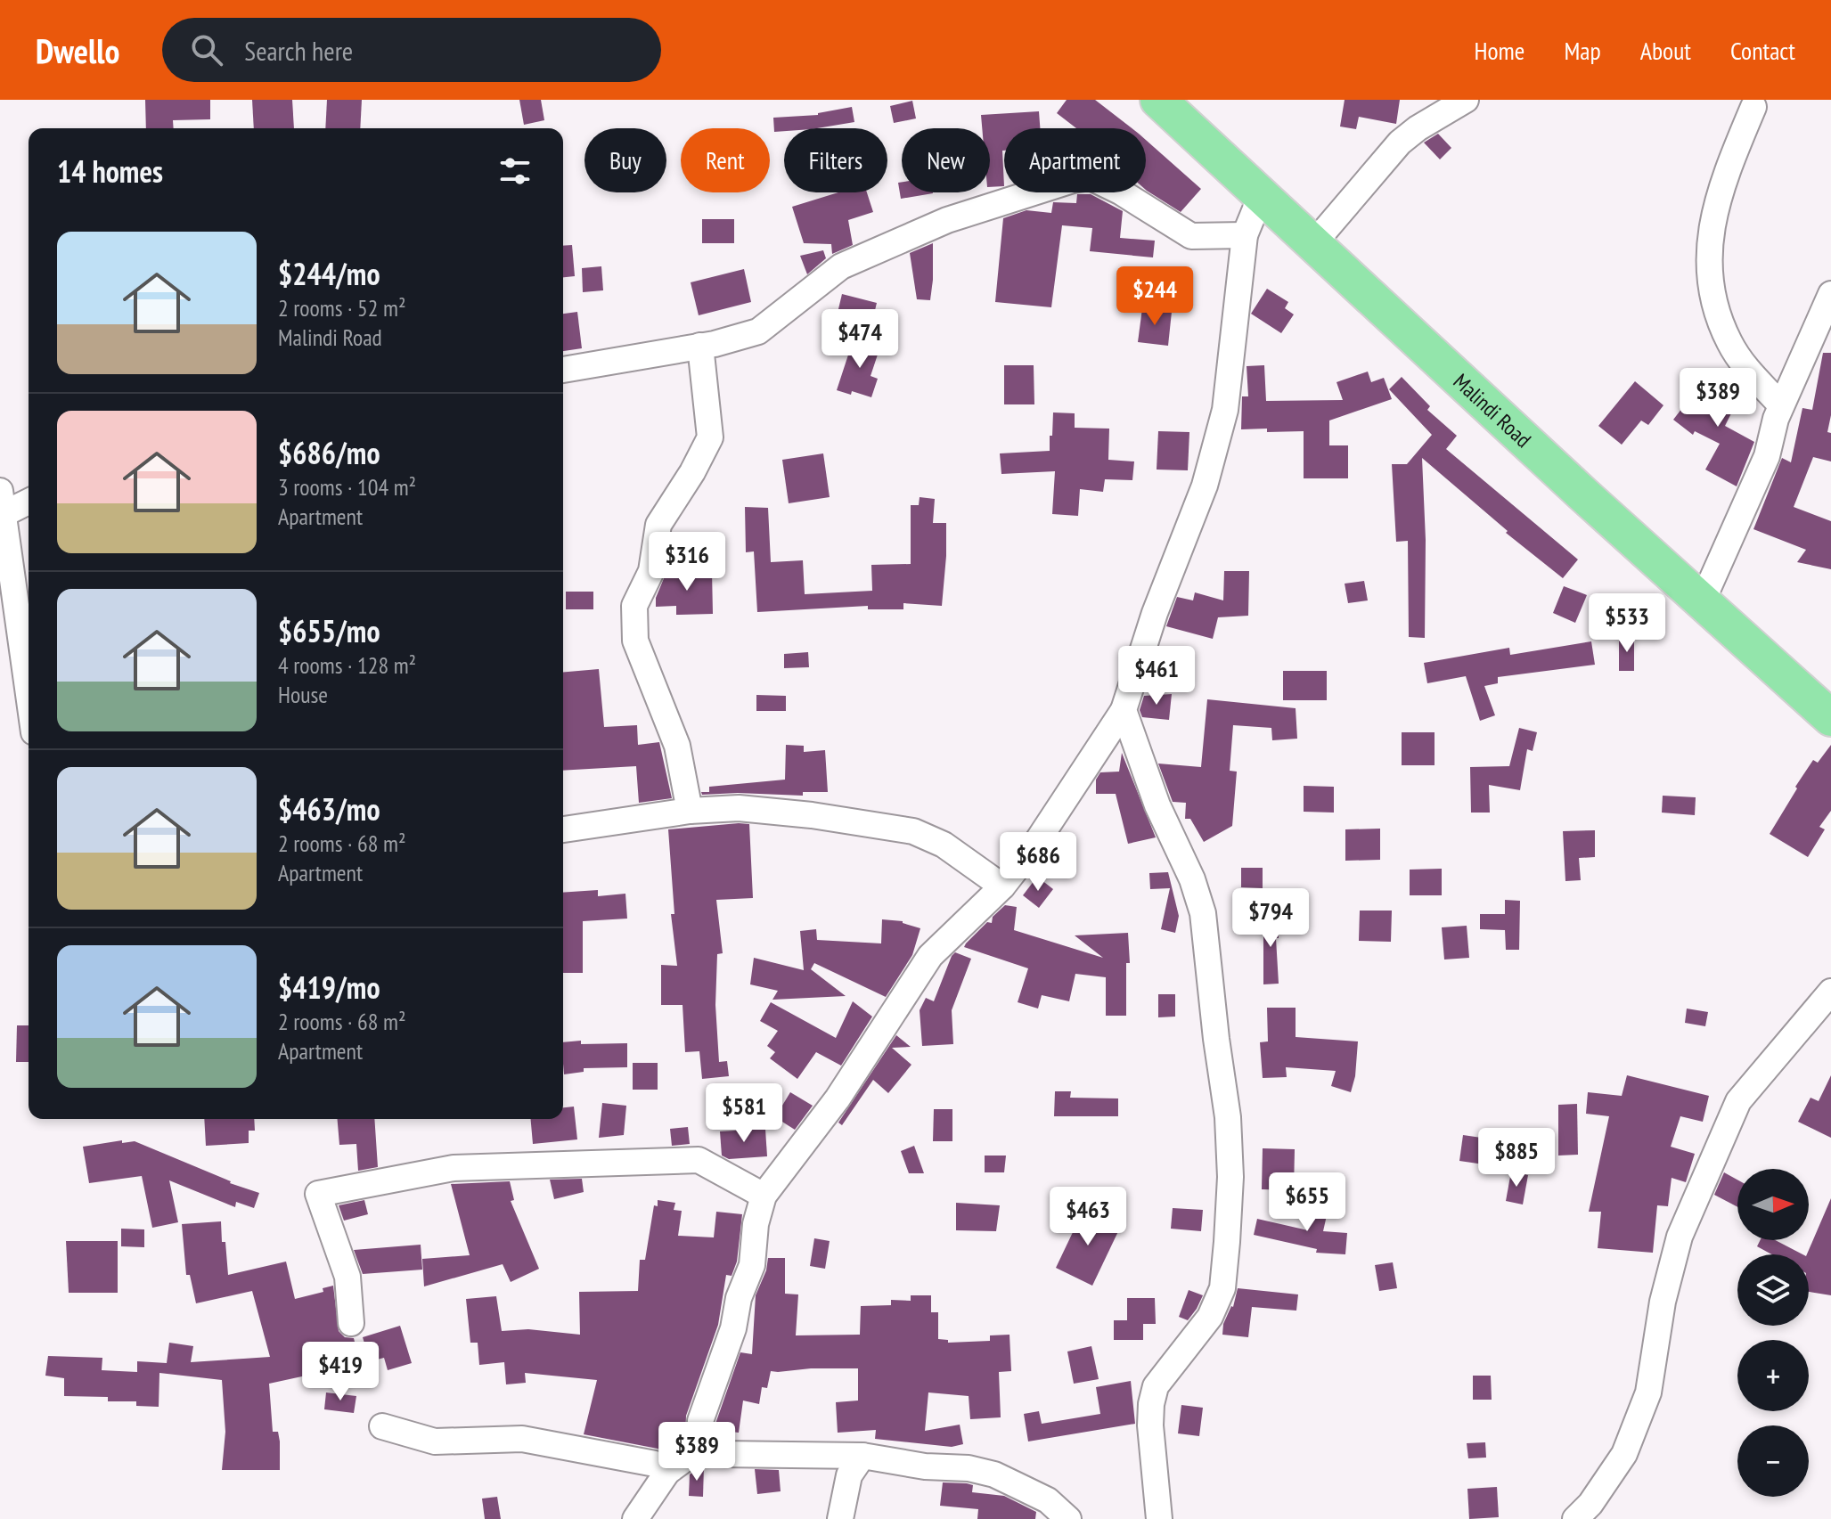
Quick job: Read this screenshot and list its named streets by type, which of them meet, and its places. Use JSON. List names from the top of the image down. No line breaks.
{"streets":{"highway":["Malindi Road"]},"north":"right","page":{"header":"Dwello","search":"Search here","nav":["Home","Map","About","Contact"],"chip":["Buy","Rent","Filters","New","Apartment"],"heading":"14 homes","list":[{"name":"$244/mo","note":"2 rooms · 52 m² · Malindi Road"},{"name":"$686/mo","note":"3 rooms · 104 m² · Apartment"},{"name":"$655/mo","note":"4 rooms · 128 m² · House"},{"name":"$463/mo","note":"2 rooms · 68 m² · Apartment"},{"name":"$419/mo","note":"2 rooms · 68 m² · Apartment"}],"price":["$244","$474","$389","$316","$533","$461","$686","$794","$581","$885","$655","$463","$419","$389"],"map_buttons":["+","−"]}}
